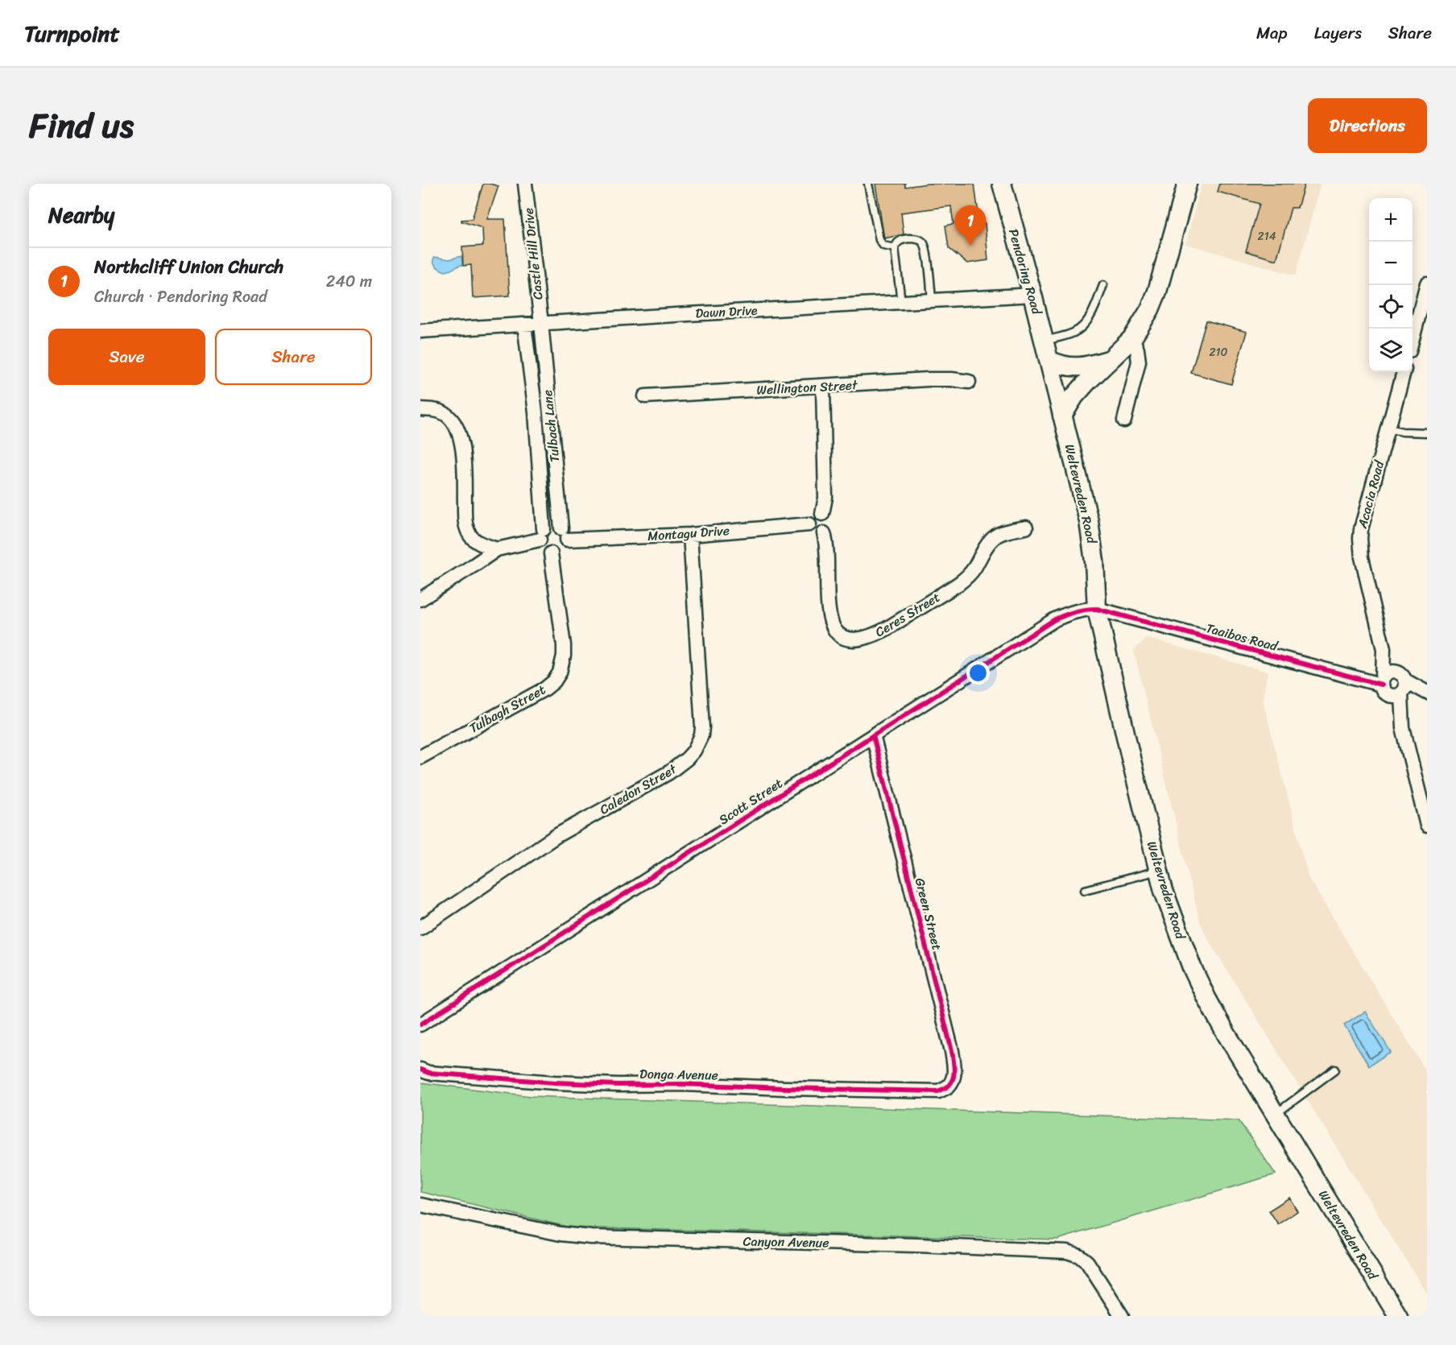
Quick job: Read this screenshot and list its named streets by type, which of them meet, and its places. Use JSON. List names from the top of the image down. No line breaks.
{"streets":{"main road":["Pendoring Road","Weltevreden Road"],"street":["Castle Hill Drive","Dawn Drive","Wellington Street","Tulbach Lane","Acacia Road","Montagu Drive","Ceres Street","Taaibos Road","Tulbagh Street","Caledon Street","Scott Street","Green Street","Donga Avenue","Canyon Avenue"]},"crossings":[["Castle Hill Drive","Dawn Drive"],["Castle Hill Drive","Tulbach Lane"],["Pendoring Road","Dawn Drive"],["Pendoring Road","Weltevreden Road"],["Dawn Drive","Tulbach Lane"],["Tulbach Lane","Montagu Drive"],["Tulbach Lane","Tulbagh Street"],["Weltevreden Road","Taaibos Road"],["Weltevreden Road","Scott Street"],["Acacia Road","Taaibos Road"],["Montagu Drive","Ceres Street"],["Montagu Drive","Tulbagh Street"],["Montagu Drive","Caledon Street"],["Taaibos Road","Scott Street"],["Scott Street","Green Street"],["Green Street","Donga Avenue"]],"house_numbers":["214","210"],"page":{"header":"Turnpoint","nav":["Map","Layers","Share"],"title":"Find us","buttons":["Directions",["Save","Share"]],"heading":"Nearby","map_buttons":["+","−"],"pins":"1","list":[{"mark":"1","name":"Northcliff Union Church","note":"Church · Pendoring Road","value":"240 m"}]}}
